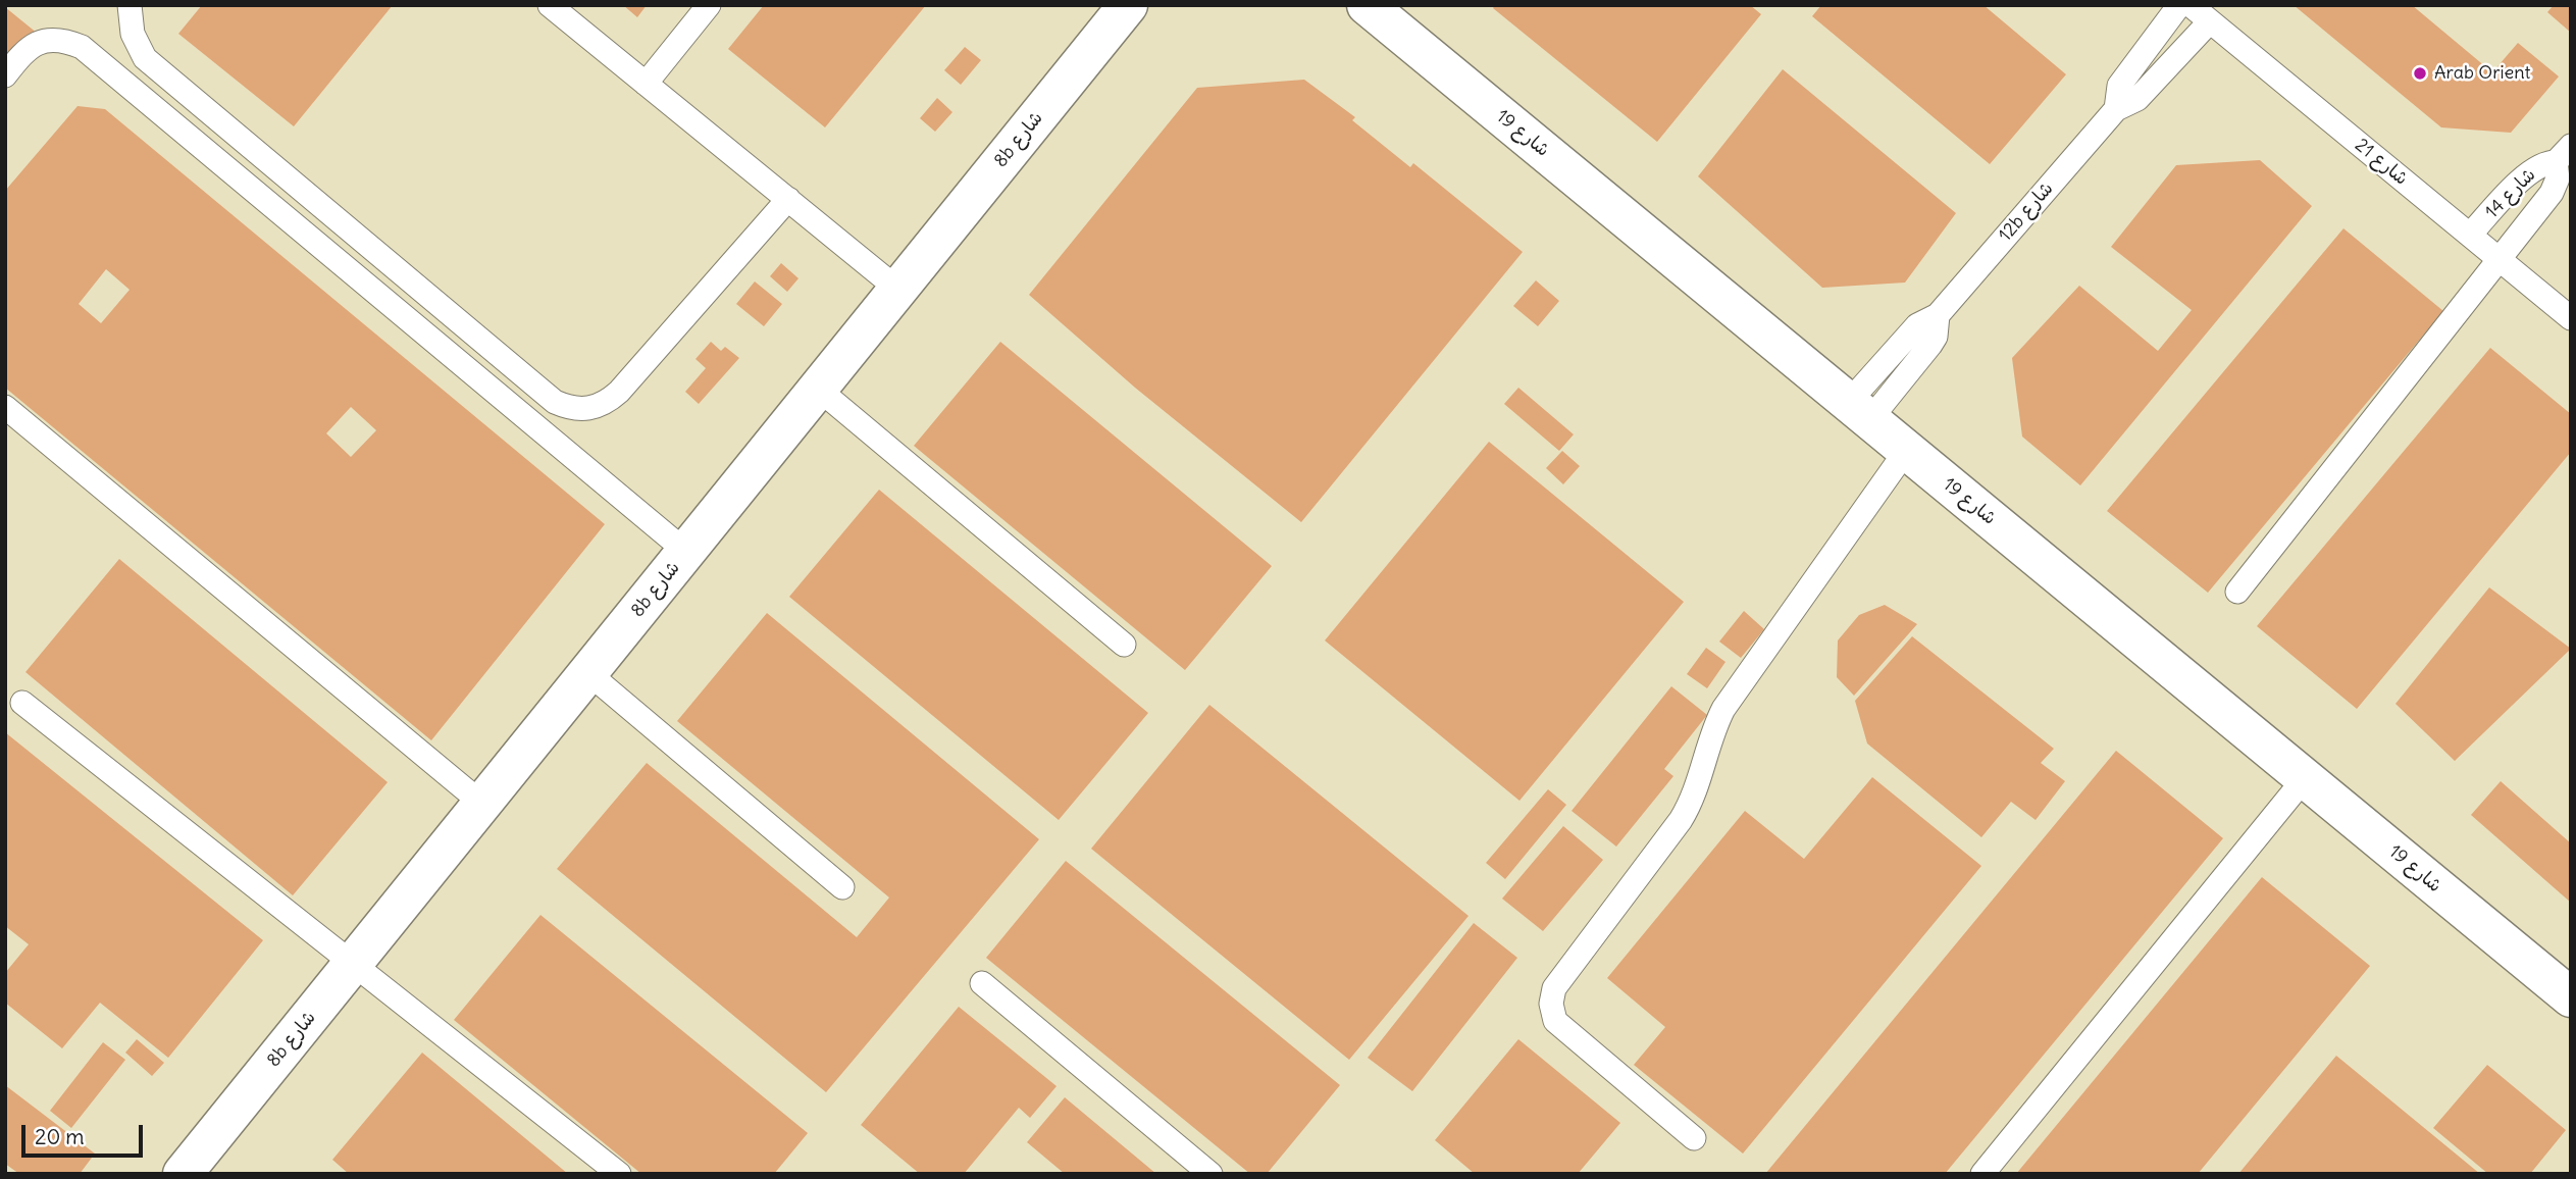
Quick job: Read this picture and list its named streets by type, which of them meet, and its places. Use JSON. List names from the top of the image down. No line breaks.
{"streets":{"street":["شارع 19","8b شارع"],"lane":["شارع 21","شارع 14","12b شارع"]},"crossings":[["شارع 19","12b شارع"],["شارع 21","شارع 14"],["شارع 21","12b شارع"]],"places":["Arab Orient"],"scale_bar":"20 m"}
